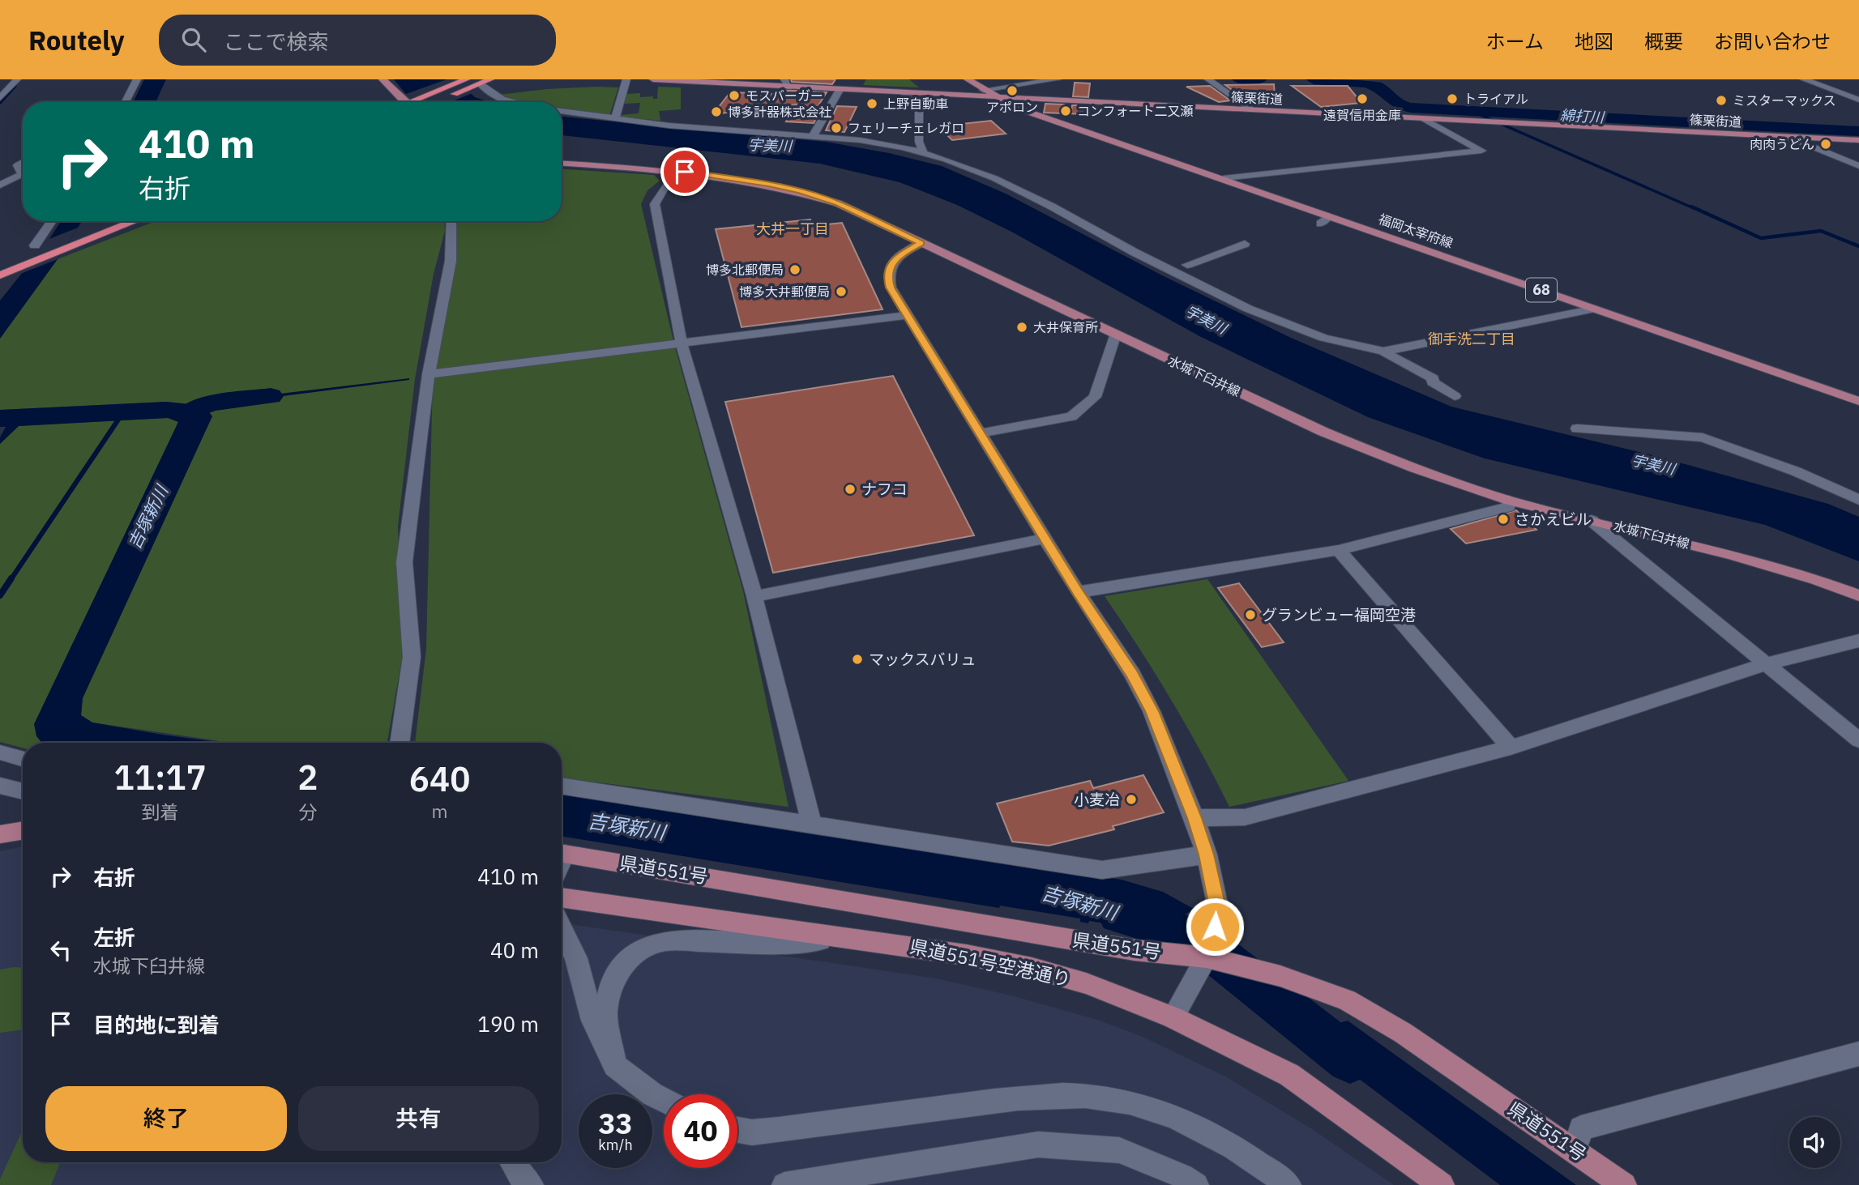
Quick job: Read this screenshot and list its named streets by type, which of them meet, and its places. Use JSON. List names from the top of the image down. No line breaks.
{"streets":{"main road":["篠栗街道","福岡太宰府線","68","水城下臼井線","県道551号","県道551号空港通り"]},"crossings":[["篠栗街道","福岡太宰府線"]],"districts":["大井一丁目","御手洗二丁目"],"water":["綿打川","宇美川","吉塚新川"],"places":["アポロン","モスバーガー","遠賀信用金庫","トライアル","ミスターマックス","上野自動車","コンフォート二又瀬","博多計器株式会社","フェリーチェレガロ","肉肉うどん","博多北郵便局","博多大井郵便局","大井保育所","ナフコ","さかえビル","グランビュー福岡空港","マックスバリュ","小麦冶"],"page":{"header":"Routely","search":"ここで検索","nav":["ホーム","地図","概要","お問い合わせ"],"turn":["410 m","右折"],"eta":["11:17","到着","2","分","640","m"],"list":[{"name":"右折","value":"410 m"},{"name":"左折","note":"水城下臼井線","value":"40 m"},{"name":"目的地に到着","value":"190 m"}],"buttons":["終了","共有"],"speed":"33 km/h","limit":"40"}}
